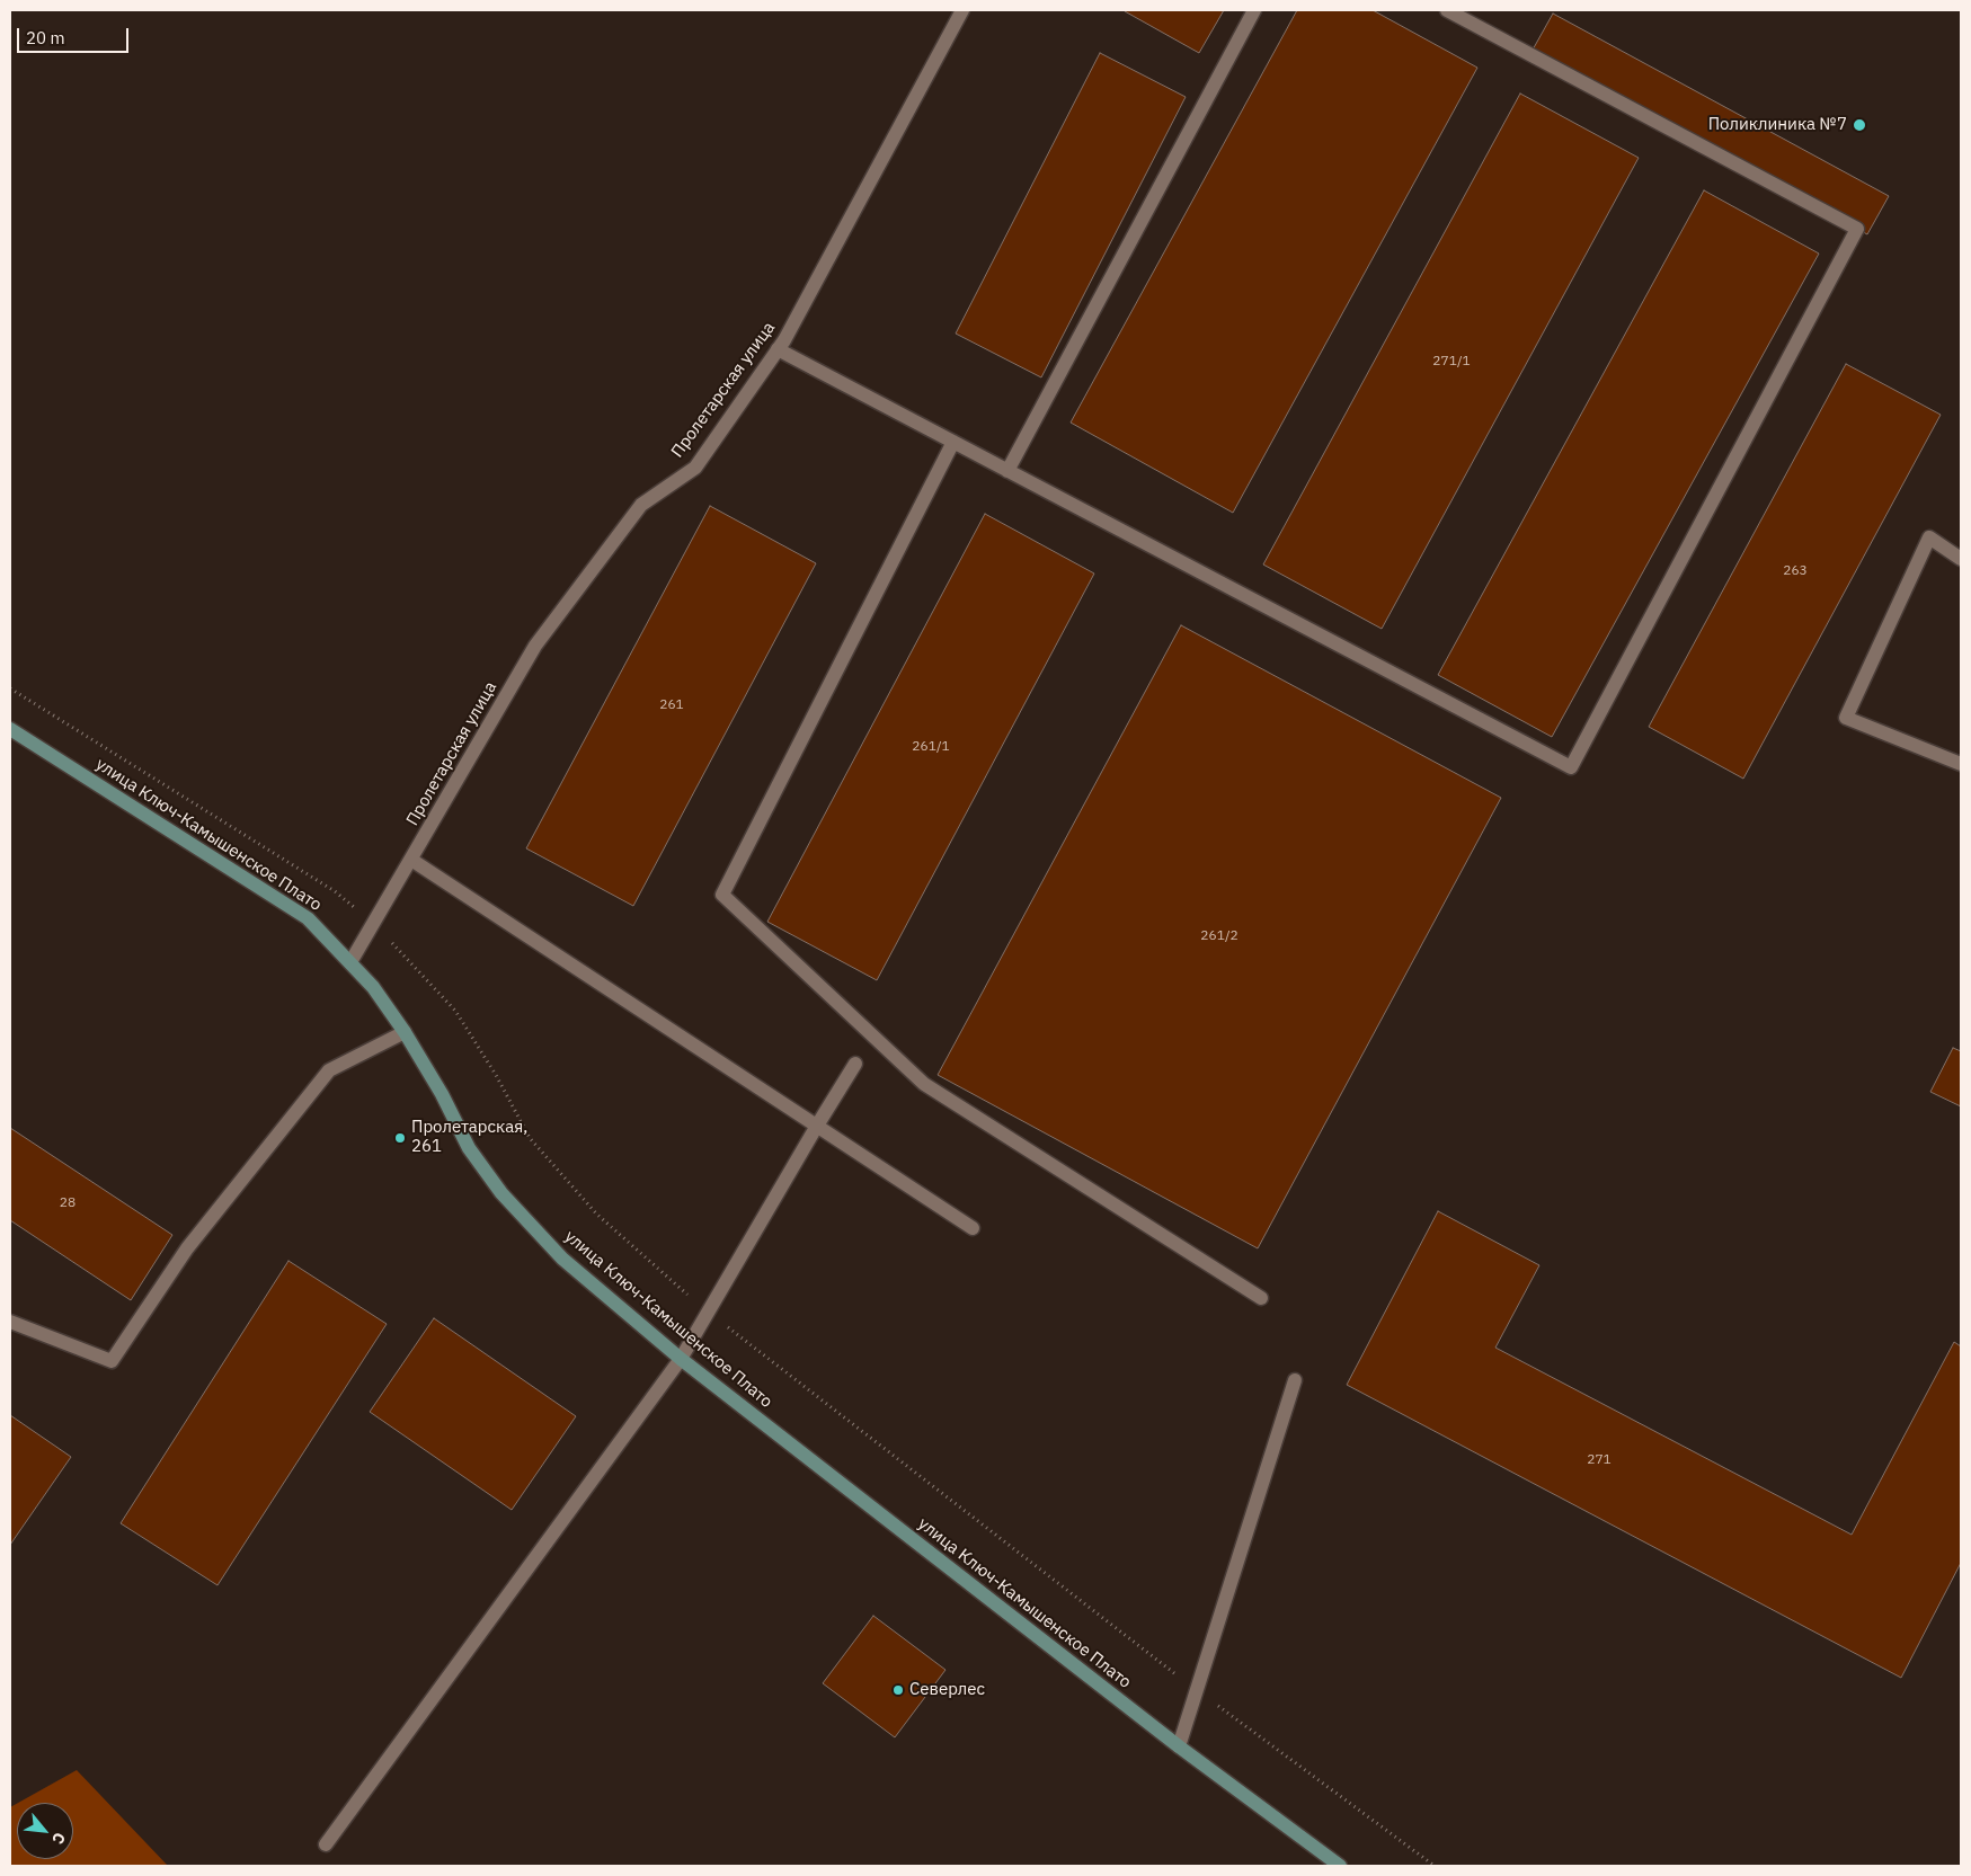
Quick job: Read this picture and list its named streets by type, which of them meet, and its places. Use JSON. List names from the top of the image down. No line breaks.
{"streets":{"main road":["улица Ключ-Камышенское Плато"],"street":["Пролетарская улица"]},"crossings":[["Пролетарская улица","улица Ключ-Камышенское Плато"]],"places":["Поликлиника №7","Пролетарская, 261","Северлес"],"house_numbers":["271/1","263","261","261/1","261/2","28","271"],"scale_bar":"20 m","north":"bottom right"}
